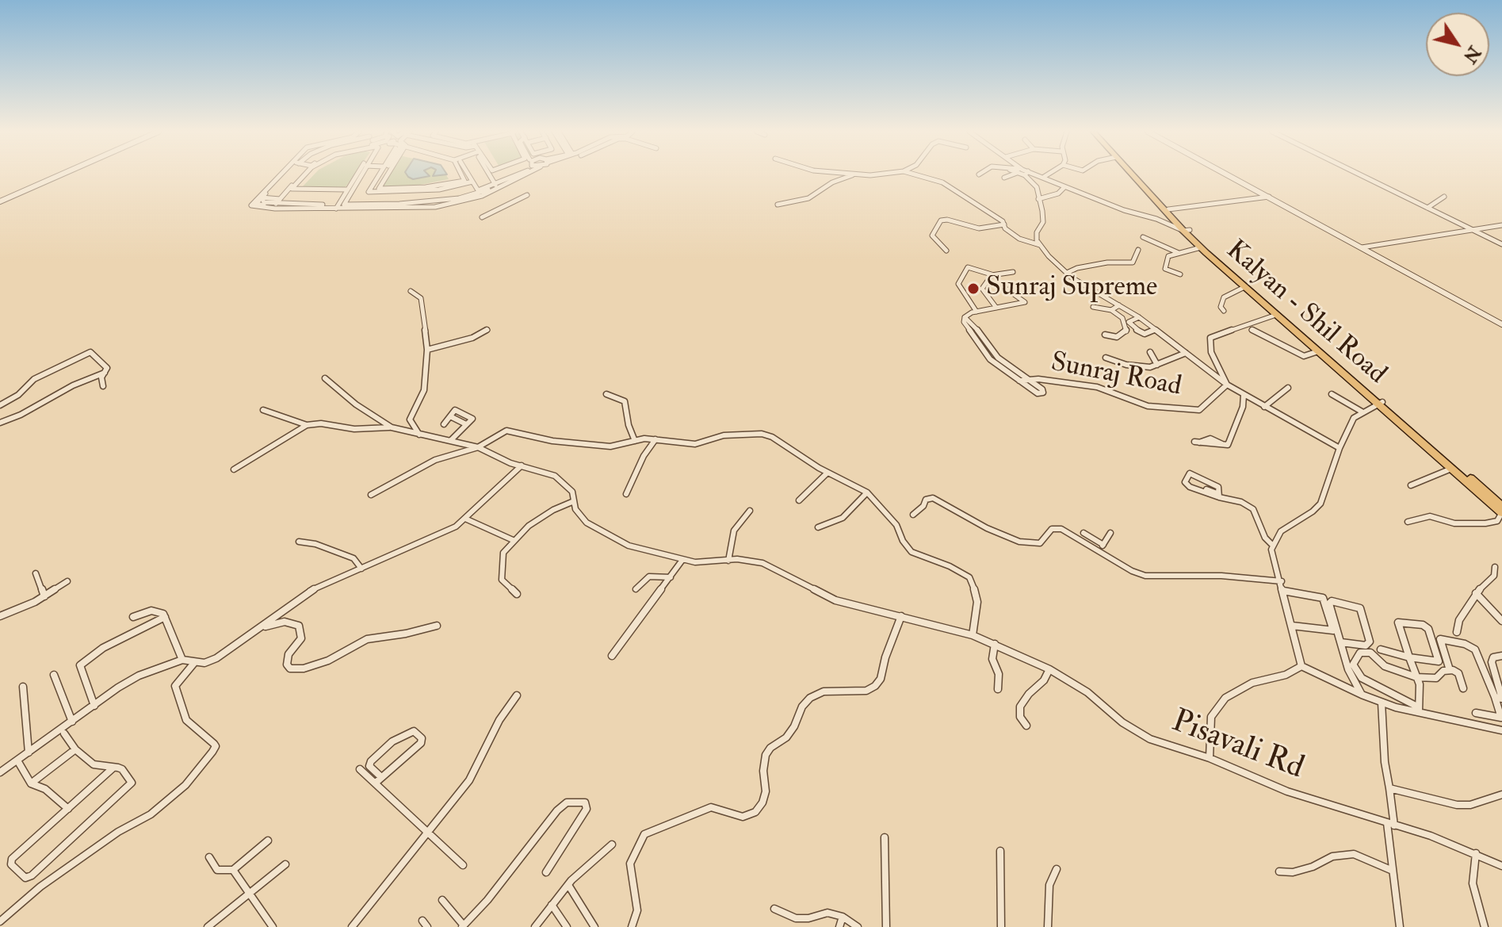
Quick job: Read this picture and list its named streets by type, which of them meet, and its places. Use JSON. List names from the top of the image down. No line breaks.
{"streets":{"main road":["Kalyan - Shil Road"],"street":["Sunraj Road","Pisavali Rd"]},"crossings":[["Kalyan - Shil Road","Sunraj Road"]],"places":["Sunraj Supreme"],"north":"bottom right"}
